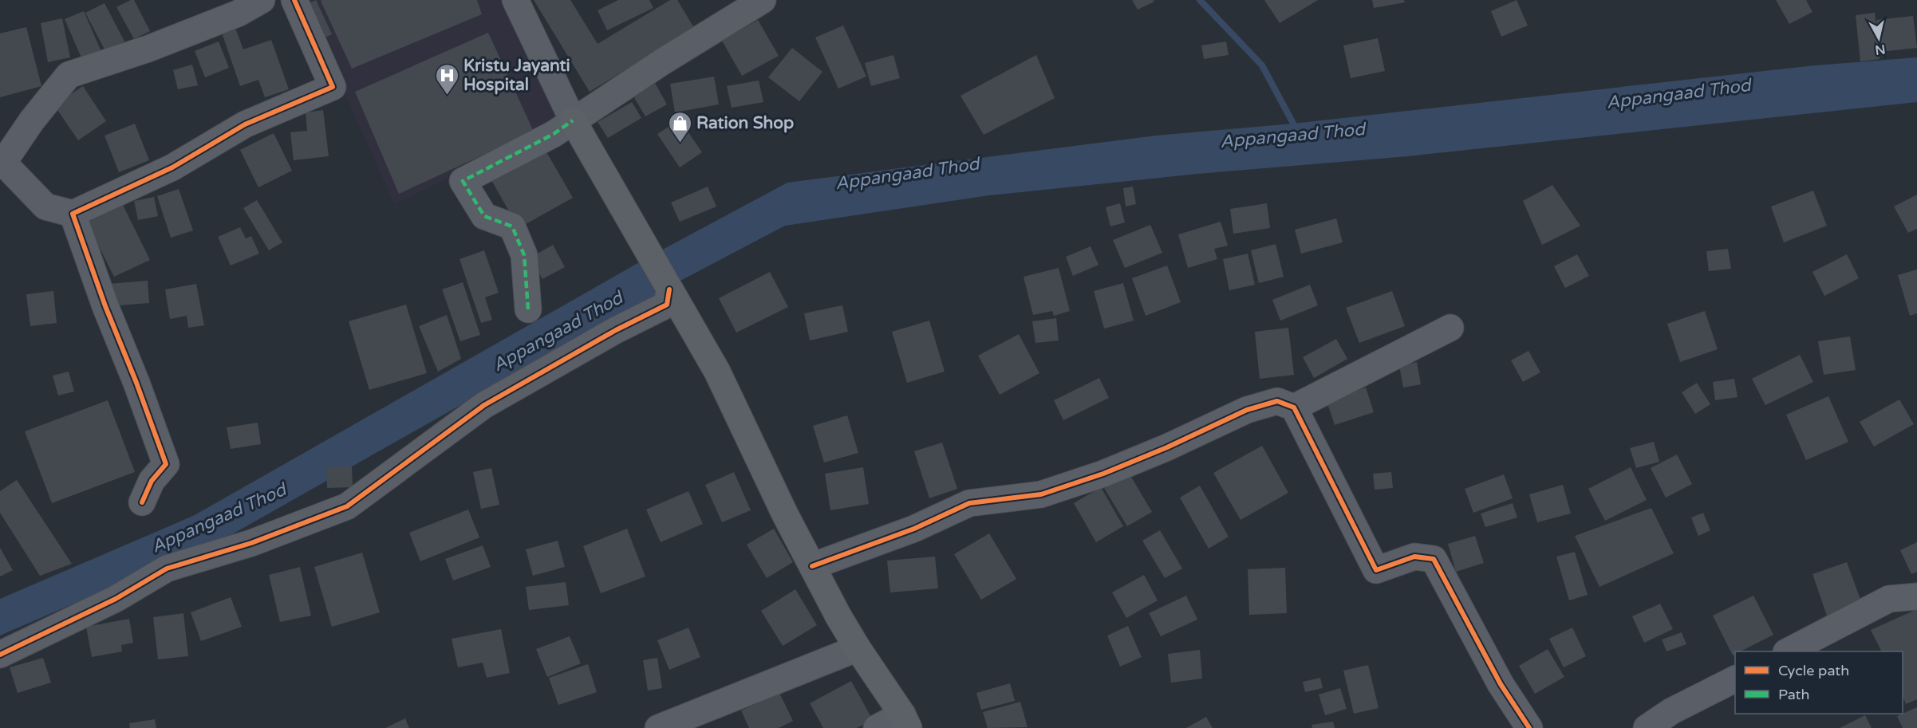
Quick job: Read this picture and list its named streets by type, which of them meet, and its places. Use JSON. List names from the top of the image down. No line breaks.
{"water":["Appangaad Thod"],"places":{"hospital":["Kristu Jayanti Hospital"],"shop":["Ration Shop"]},"legend":["Cycle path","Path"],"north":"bottom"}
